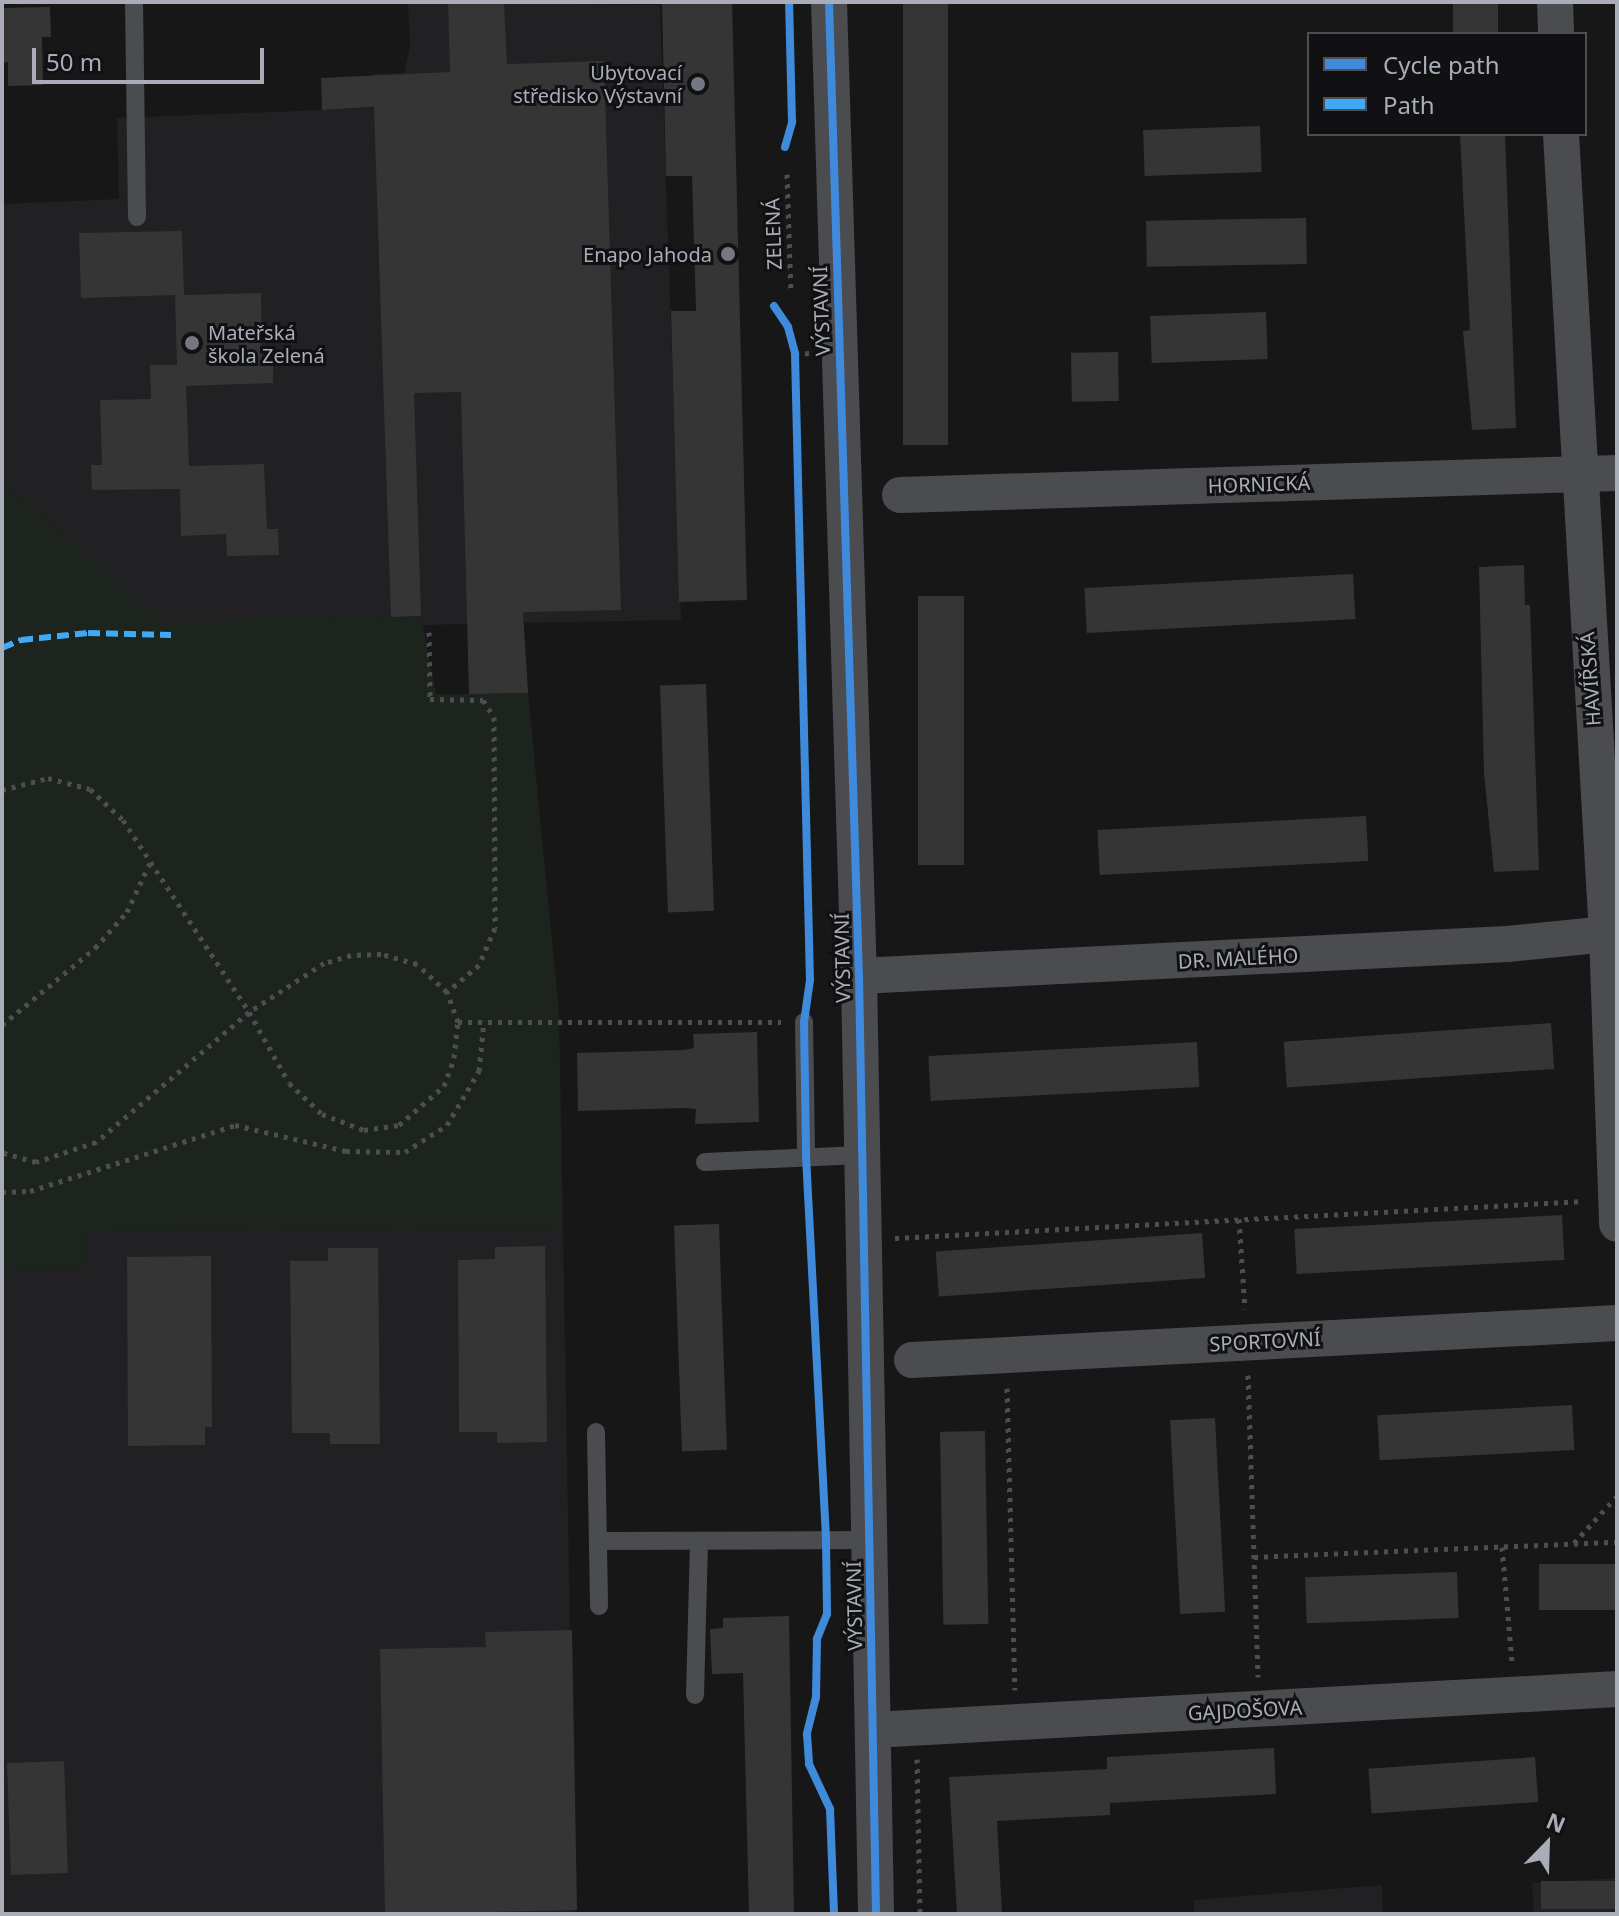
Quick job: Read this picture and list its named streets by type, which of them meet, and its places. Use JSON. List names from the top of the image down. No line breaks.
{"streets":{"street":["VÝSTAVNÍ","HORNICKÁ","HAVÍŘSKÁ","DR. MALÉHO","SPORTOVNÍ","GAJDOŠOVA"],"path":["ZELENÁ"]},"crossings":[["VÝSTAVNÍ","DR. MALÉHO"],["VÝSTAVNÍ","GAJDOŠOVA"],["HORNICKÁ","HAVÍŘSKÁ"],["HAVÍŘSKÁ","DR. MALÉHO"]],"places":["Ubytovací středisko Výstavní","Enapo Jahoda","Mateřská škola Zelená"],"legend":["Cycle path","Path"],"scale_bar":"50 m","north":"top right"}
